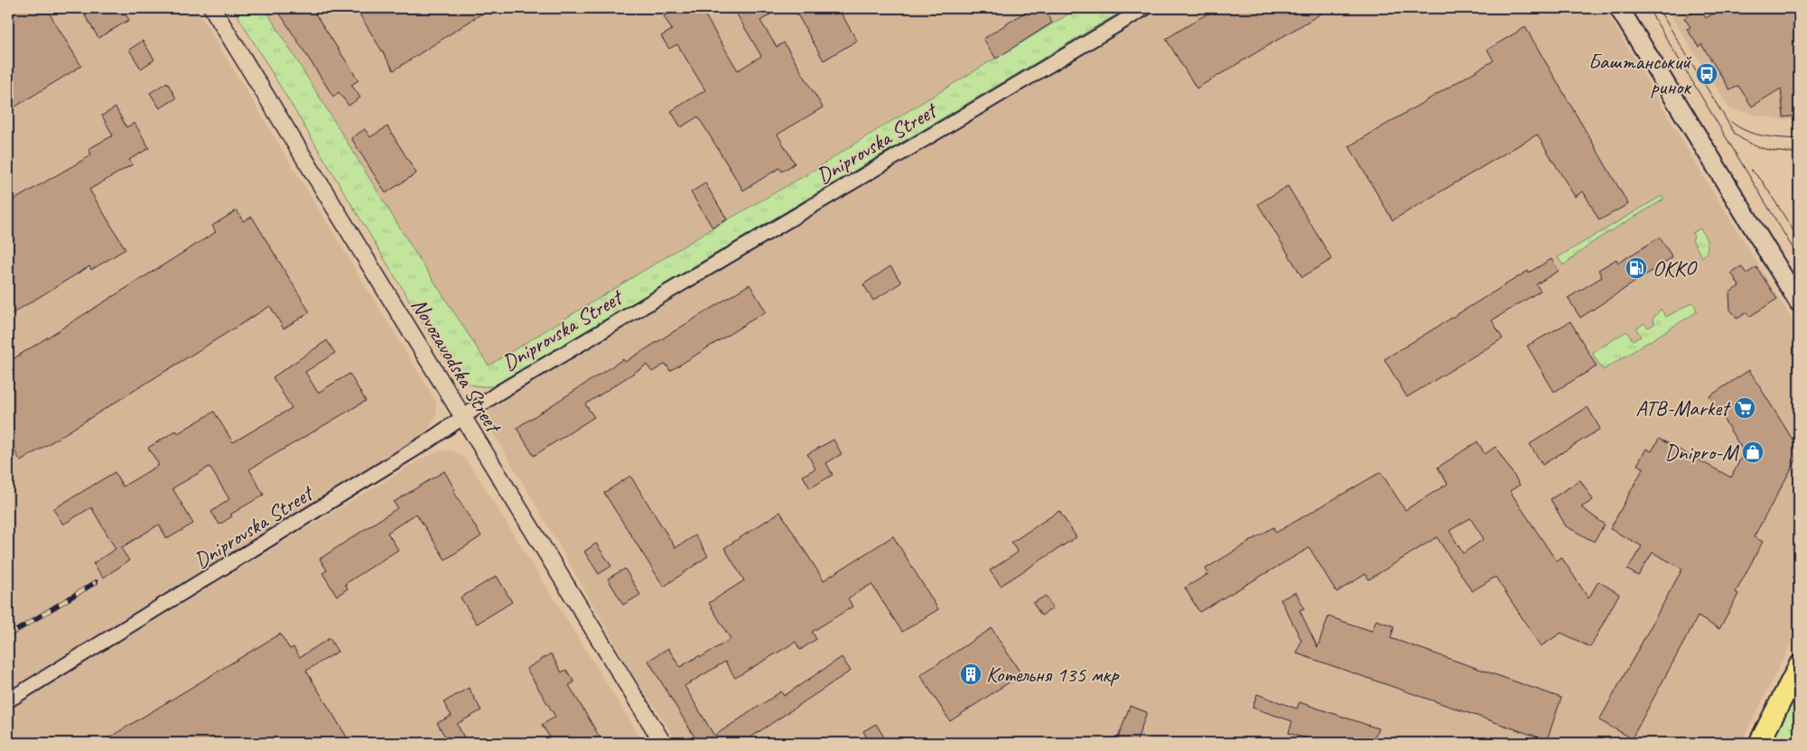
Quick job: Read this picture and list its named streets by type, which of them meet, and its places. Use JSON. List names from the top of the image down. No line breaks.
{"streets":{"street":["Dniprovska Street","Novozavodska Street"]},"crossings":[["Dniprovska Street","Novozavodska Street"]],"places":{"bus stop":["Баштанський ринок"],"fuel station":["OKKO"],"supermarket":["ATB-Market"],"shop":["Dnipro-M"],"building":["Котельня 135 мкр"]}}
